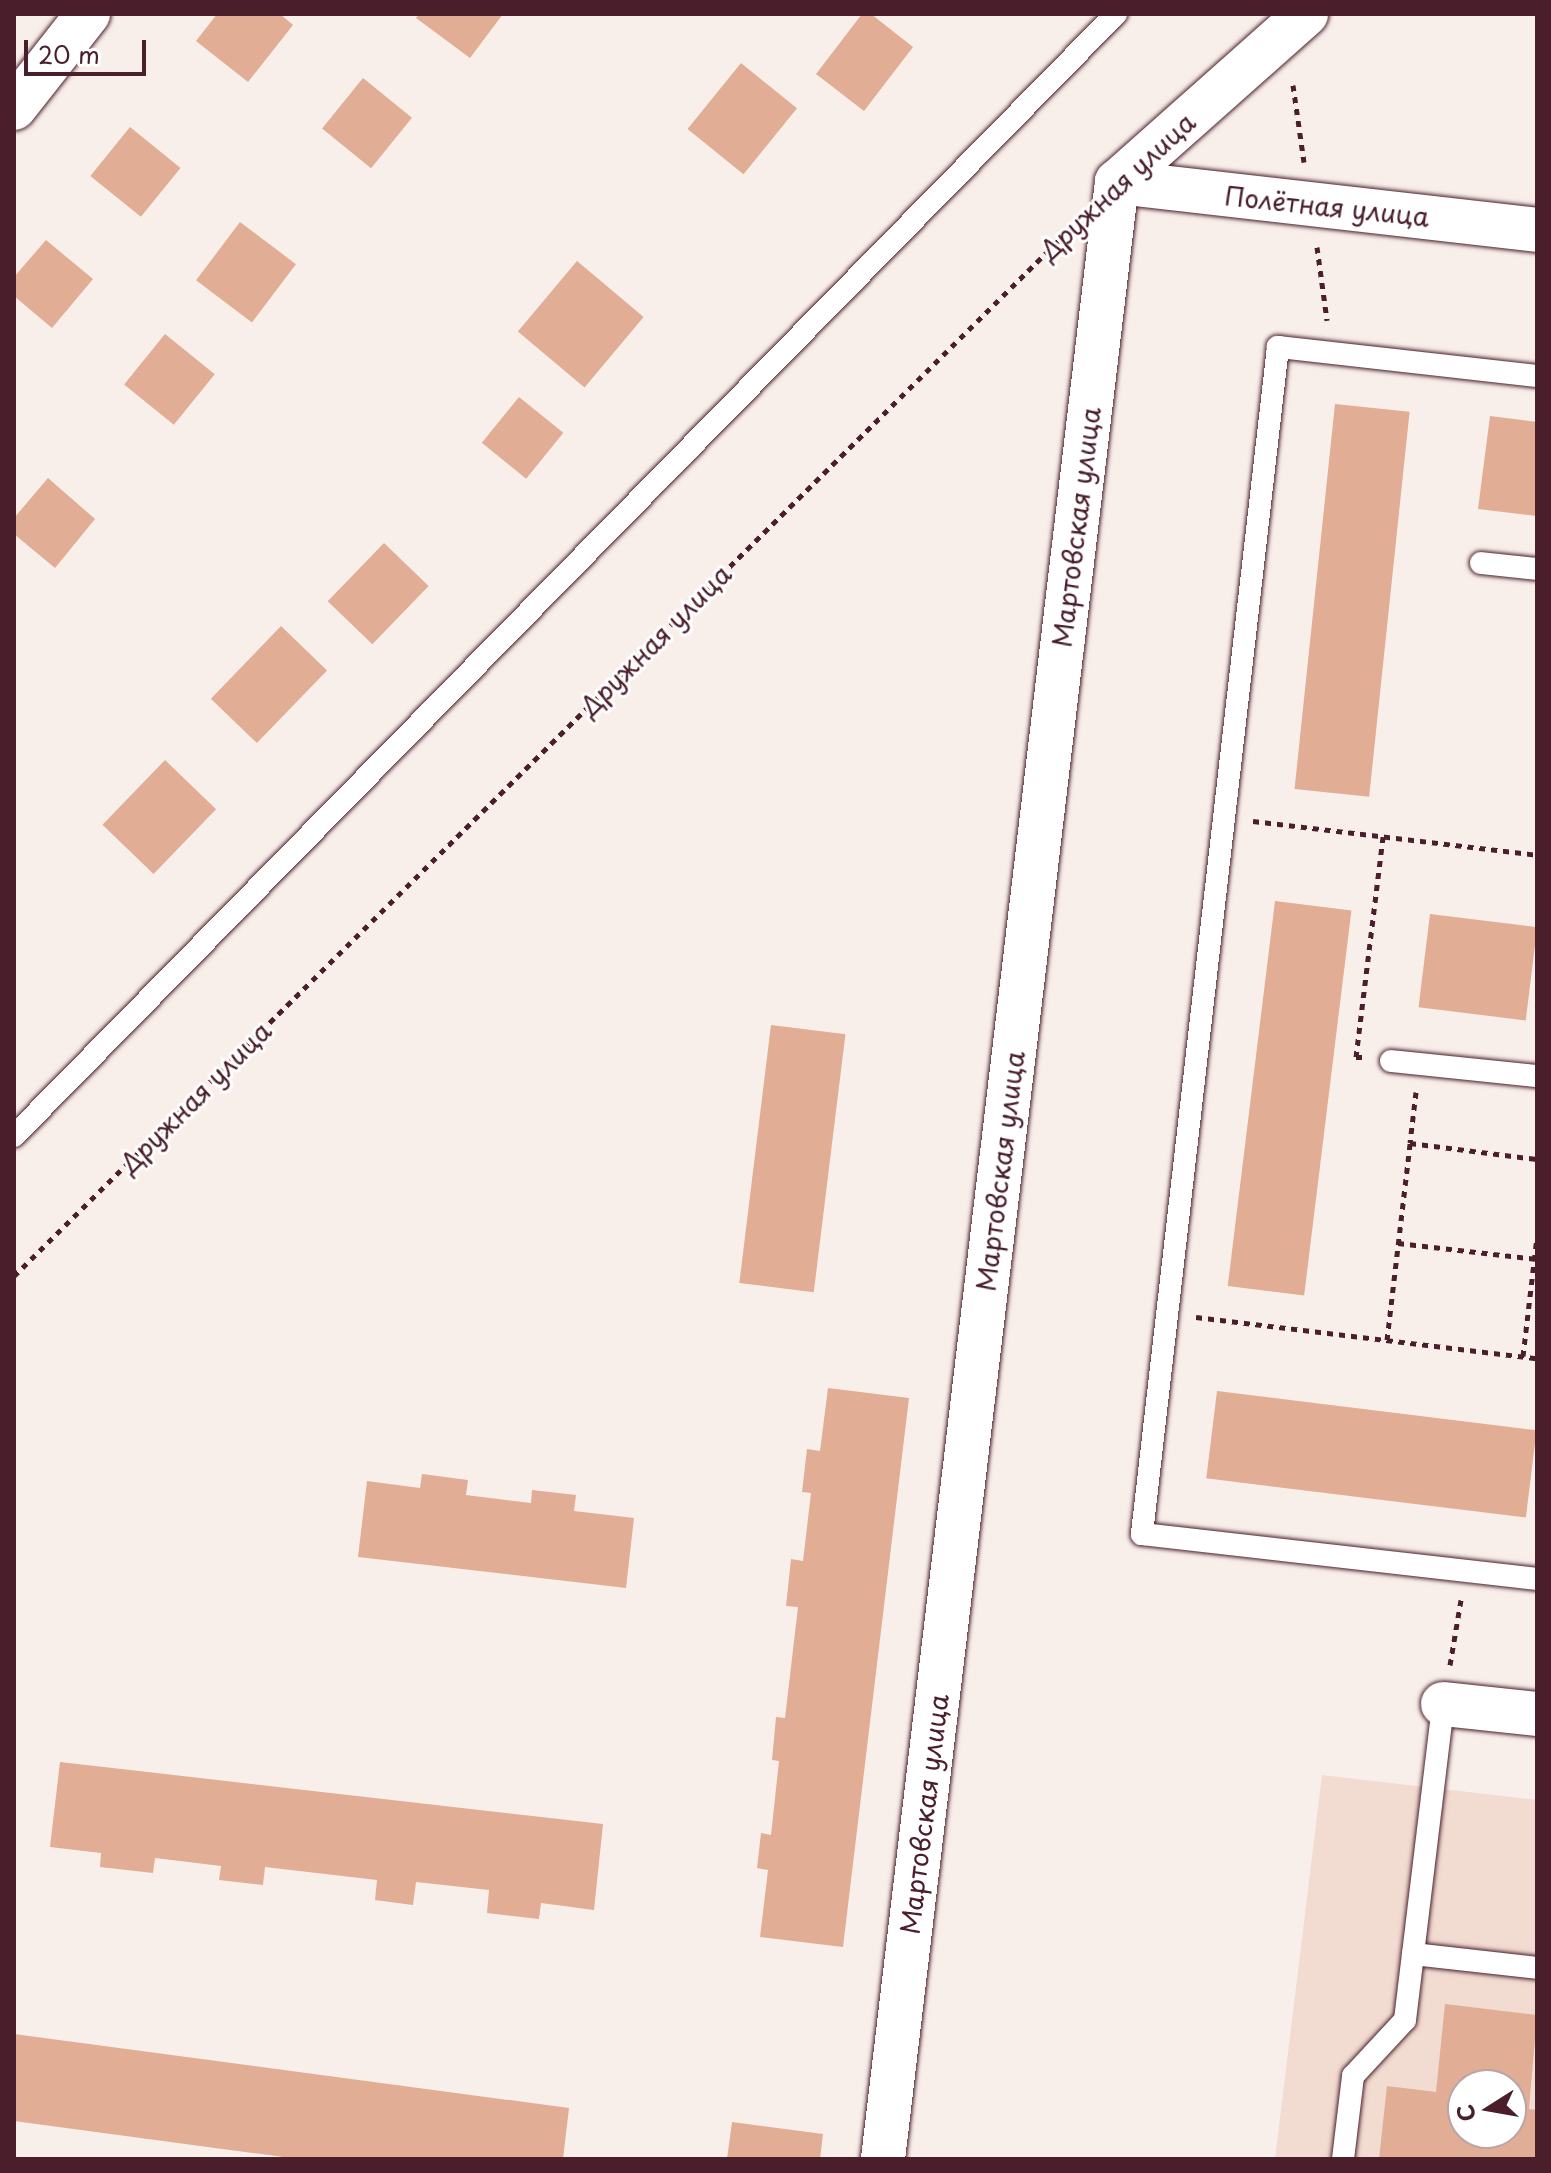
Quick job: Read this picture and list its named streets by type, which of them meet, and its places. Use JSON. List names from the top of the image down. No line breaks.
{"streets":{"street":["Дружная улица","Полётная улица","Мартовская улица"]},"crossings":[["Дружная улица","Полётная улица"],["Дружная улица","Мартовская улица"],["Полётная улица","Мартовская улица"]],"scale_bar":"20 m","north":"left"}
